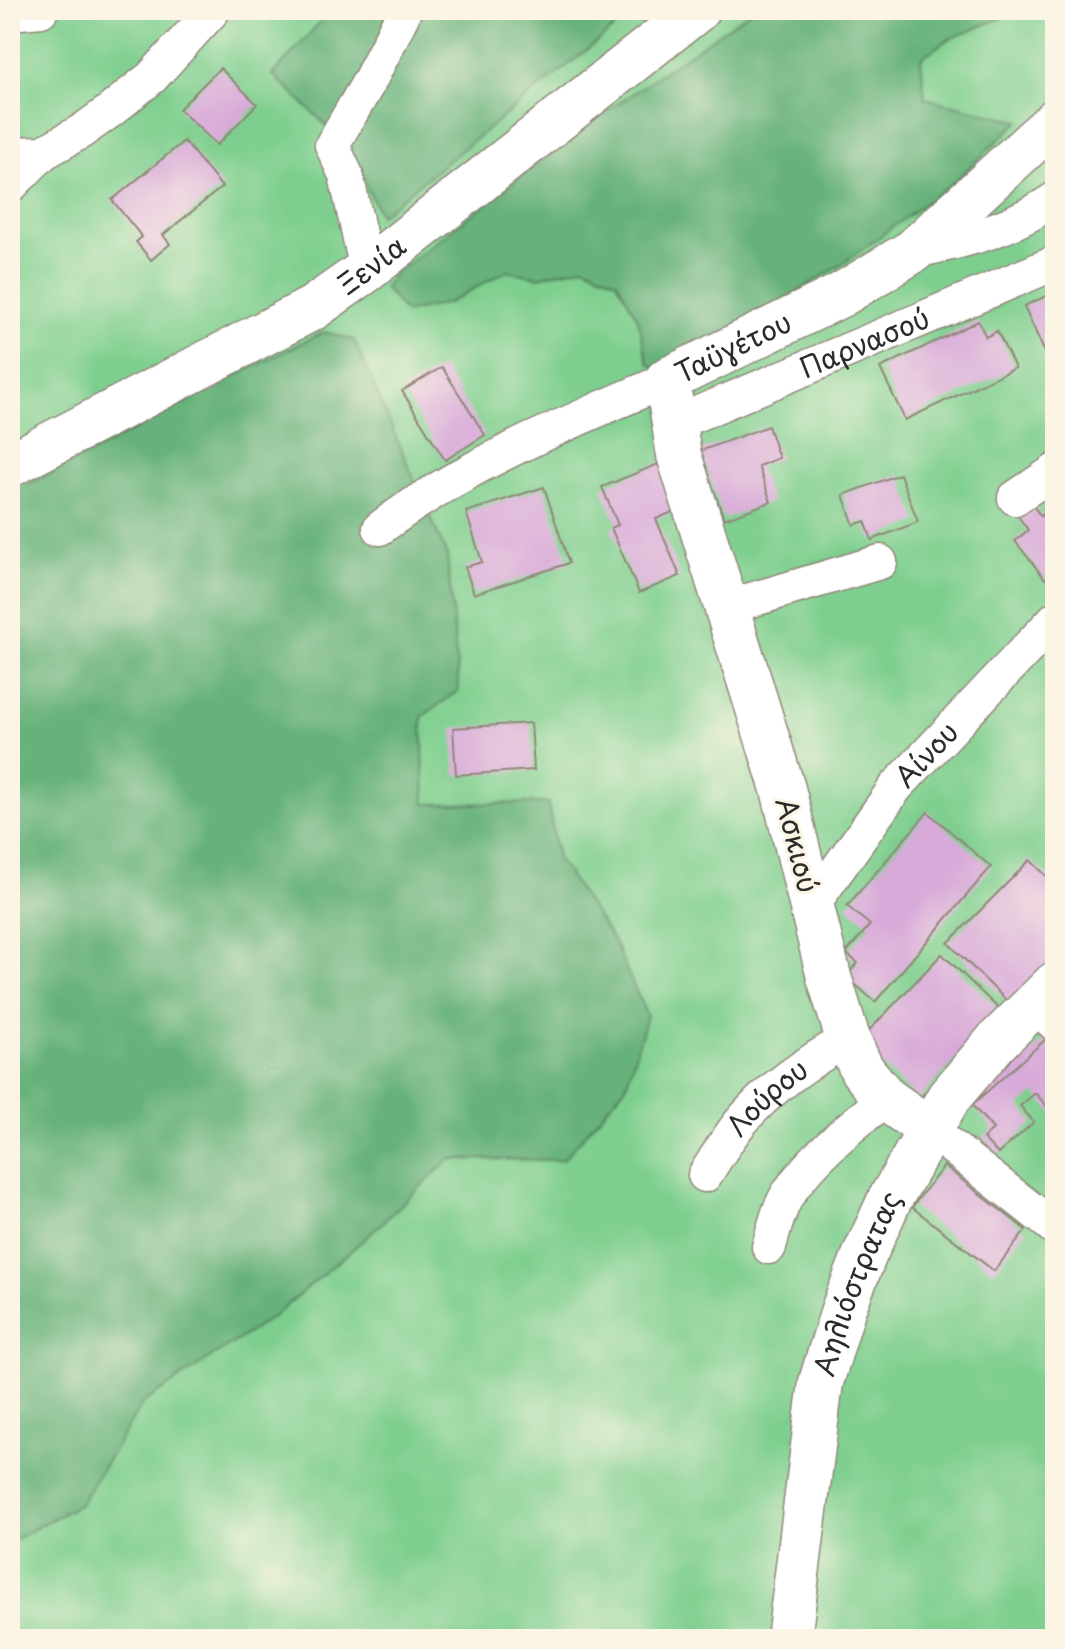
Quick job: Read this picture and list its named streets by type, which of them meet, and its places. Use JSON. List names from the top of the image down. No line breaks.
{"streets":{"street":["Ξενία","Παρνασού","Ταϋγέτου","Αίνου","Ασκιού","Λούρου","Αηλιόστρατας"]},"crossings":[["Παρνασού","Ασκιού"],["Ταϋγέτου","Ασκιού"],["Αίνου","Ασκιού"],["Ασκιού","Λούρου"],["Ασκιού","Αηλιόστρατας"]]}
